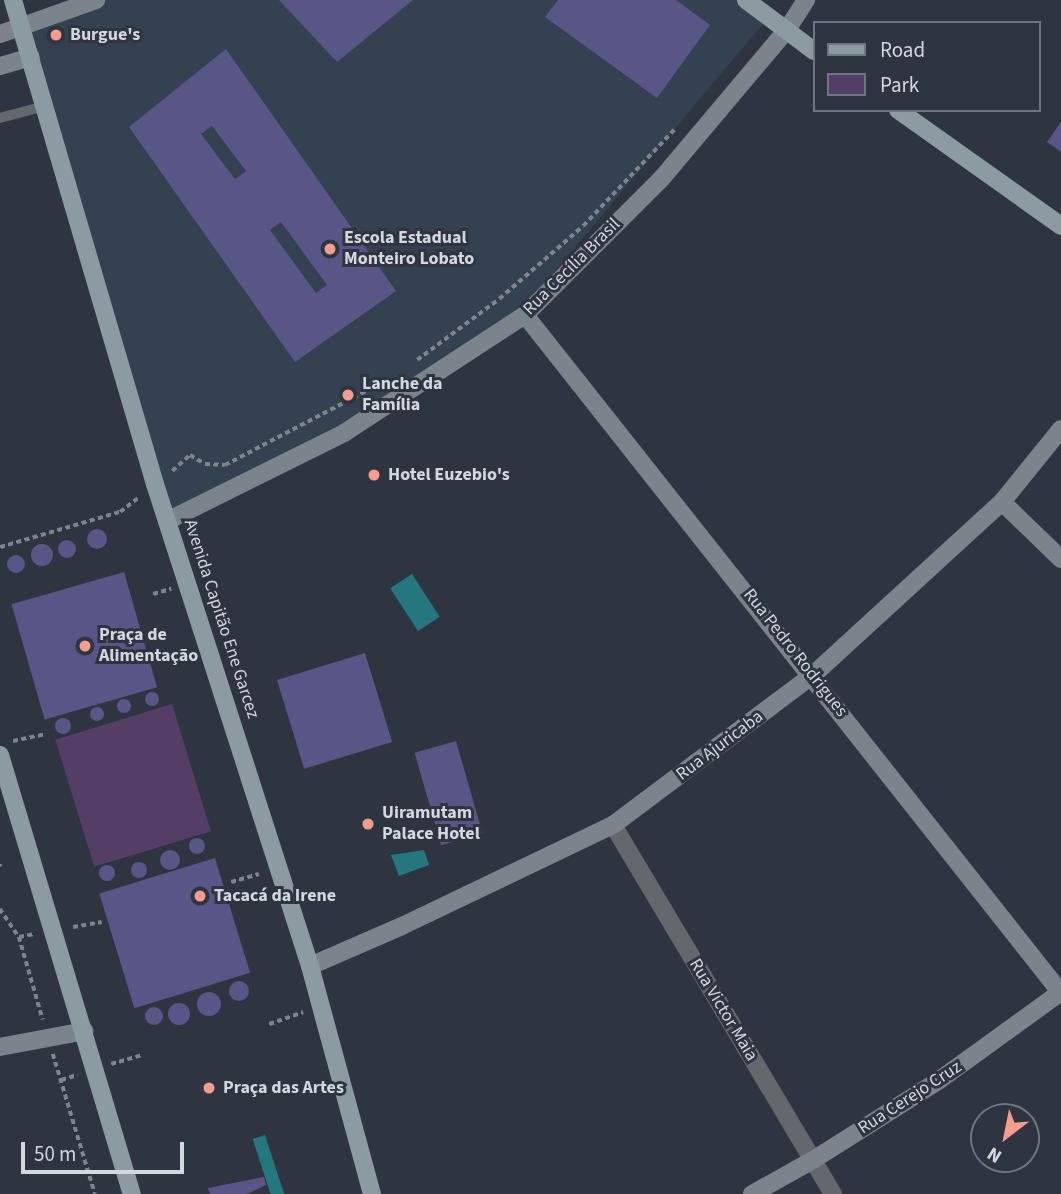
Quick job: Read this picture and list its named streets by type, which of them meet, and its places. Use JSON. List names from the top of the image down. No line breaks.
{"streets":{"main road":["Avenida Capitão Ene Garcez"],"street":["Rua Cecília Brasil","Rua Pedro Rodrigues","Rua Ajuricaba","Rua Victor Maia","Rua Cerejo Cruz"]},"crossings":[["Rua Cecília Brasil","Avenida Capitão Ene Garcez"],["Rua Cecília Brasil","Rua Pedro Rodrigues"],["Avenida Capitão Ene Garcez","Rua Ajuricaba"],["Rua Pedro Rodrigues","Rua Ajuricaba"],["Rua Pedro Rodrigues","Rua Cerejo Cruz"],["Rua Ajuricaba","Rua Victor Maia"],["Rua Victor Maia","Rua Cerejo Cruz"]],"places":["Burgue's","Escola Estadual Monteiro Lobato","Lanche da Família","Hotel Euzebio's","Praça de Alimentação","Uiramutam Palace Hotel","Tacacá da Irene","Praça das Artes"],"legend":["Road","Park"],"scale_bar":"50 m","north":"bottom left"}
